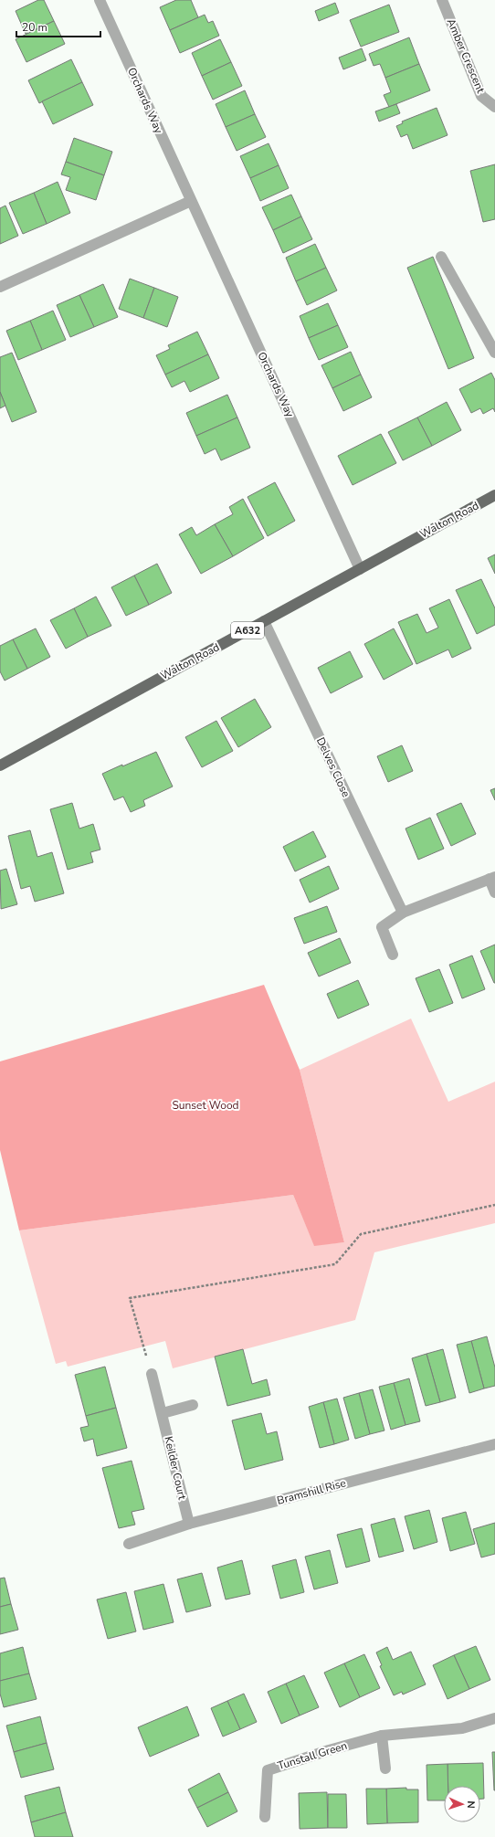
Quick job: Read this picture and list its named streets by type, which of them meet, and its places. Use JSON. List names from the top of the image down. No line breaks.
{"streets":{"main road":["Walton Road","A632"],"street":["Amber Crescent","Orchards Way","Delves Close","Keilder Court","Bramshill Rise","Tunstall Green"]},"crossings":[["Orchards Way","Walton Road"],["Walton Road","Delves Close"],["Keilder Court","Bramshill Rise"]],"parks":["Sunset Wood"],"scale_bar":"20 m","north":"right"}
